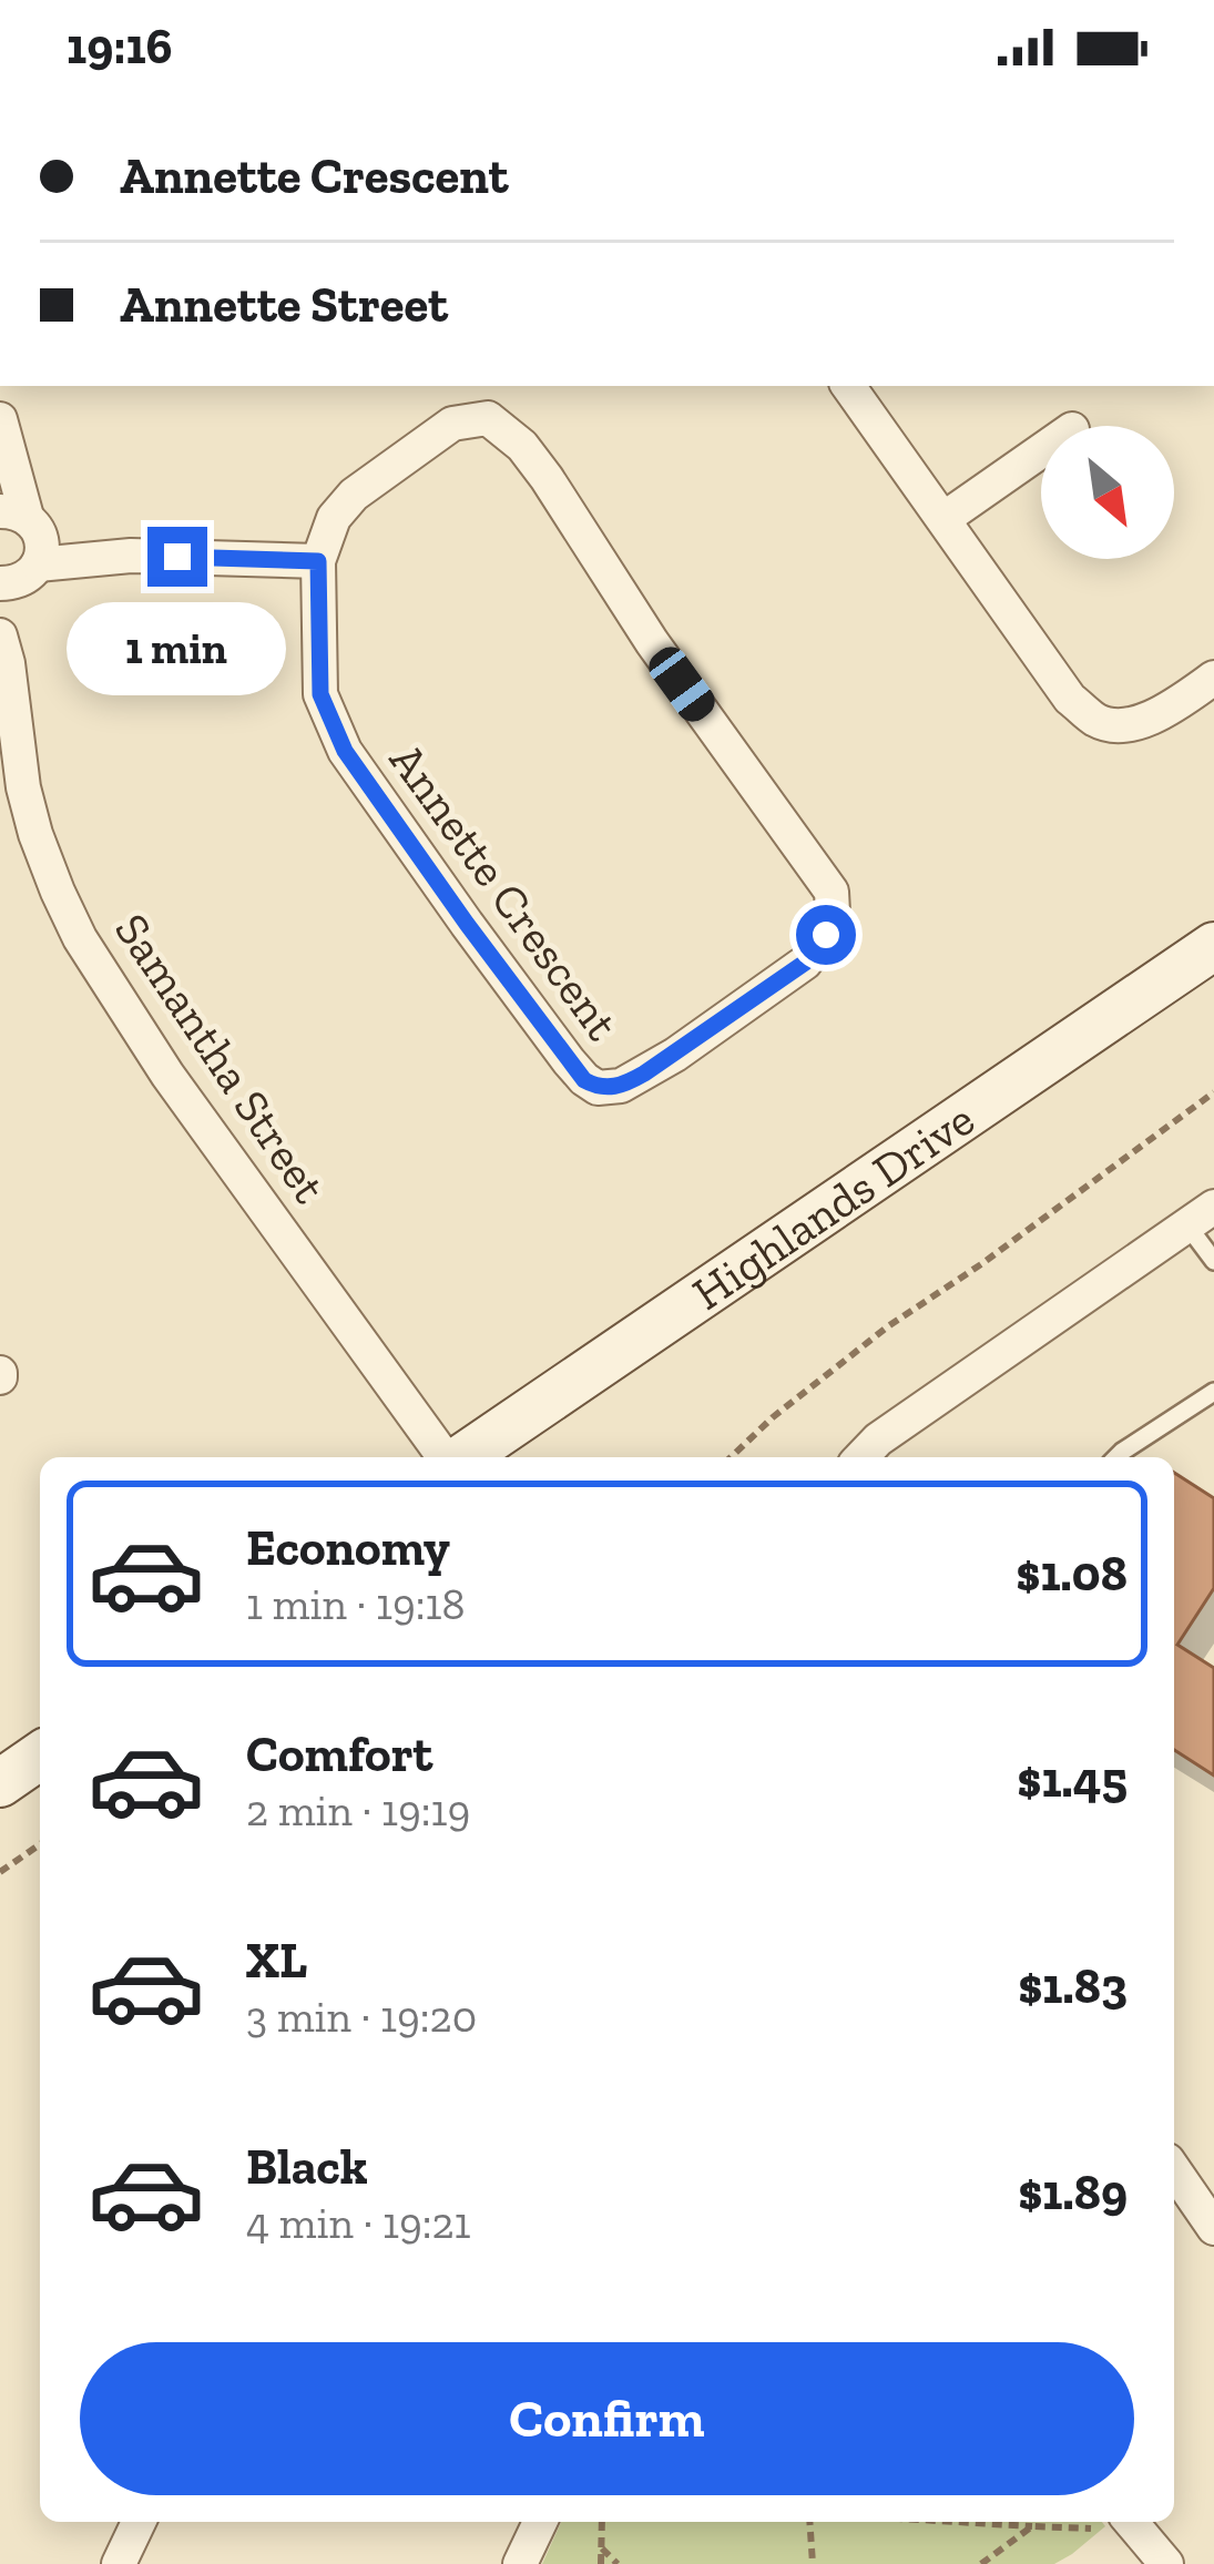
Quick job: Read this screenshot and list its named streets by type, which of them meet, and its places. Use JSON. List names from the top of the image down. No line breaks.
{"streets":{"main road":["Highlands Drive"],"street":["Annette Crescent","Samantha Street"]},"north":"bottom right","page":{"status":"19:16","banner":["Annette Crescent","Annette Street"],"bubble":"1 min","list":[{"name":"Economy","note":"1 min · 19:18","value":"$1.08"},{"name":"Comfort","note":"2 min · 19:19","value":"$1.45"},{"name":"XL","note":"3 min · 19:20","value":"$1.83"},{"name":"Black","note":"4 min · 19:21","value":"$1.89"}],"buttons":"Confirm"}}
